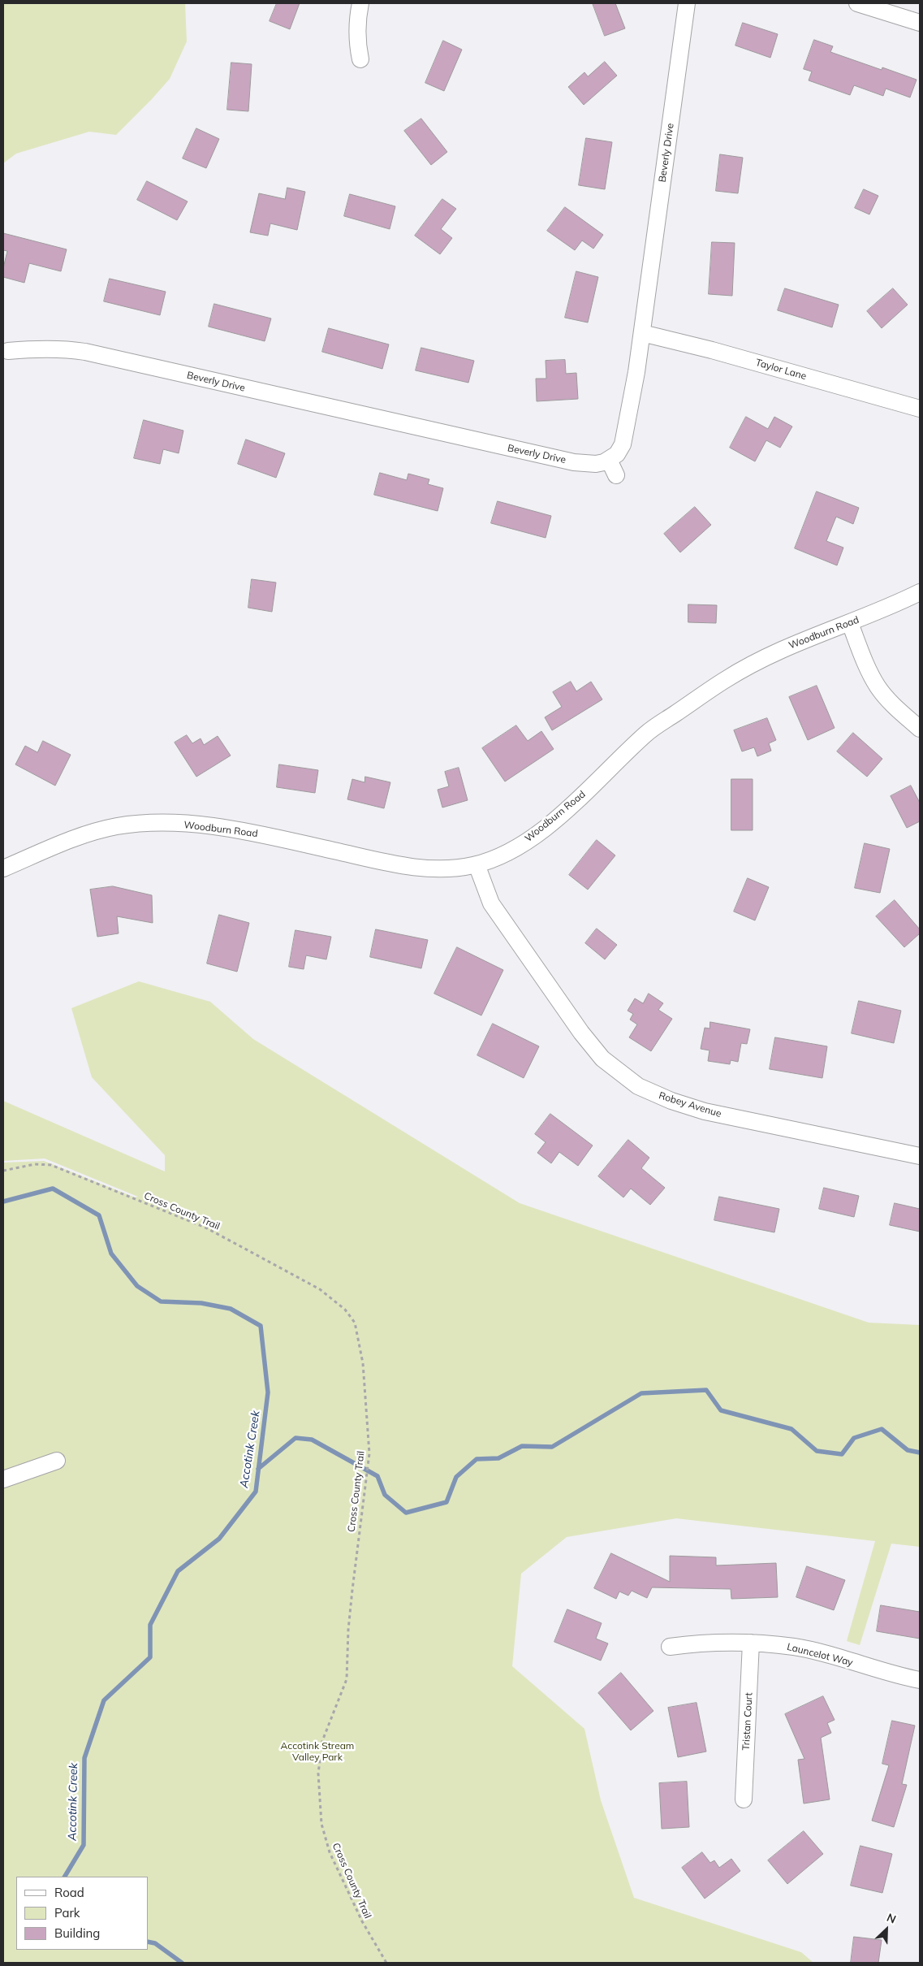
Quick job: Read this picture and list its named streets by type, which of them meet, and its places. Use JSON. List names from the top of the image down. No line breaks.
{"streets":{"street":["Beverly Drive","Taylor Lane","Woodburn Road","Robey Avenue","Launcelot Way","Tristan Court"],"path":["Cross County Trail"]},"crossings":[["Beverly Drive","Taylor Lane"],["Woodburn Road","Robey Avenue"],["Launcelot Way","Tristan Court"]],"water":["Accotink Creek"],"parks":["Accotink Stream Valley Park"],"legend":["Road","Park","Building"],"north":"top right"}
